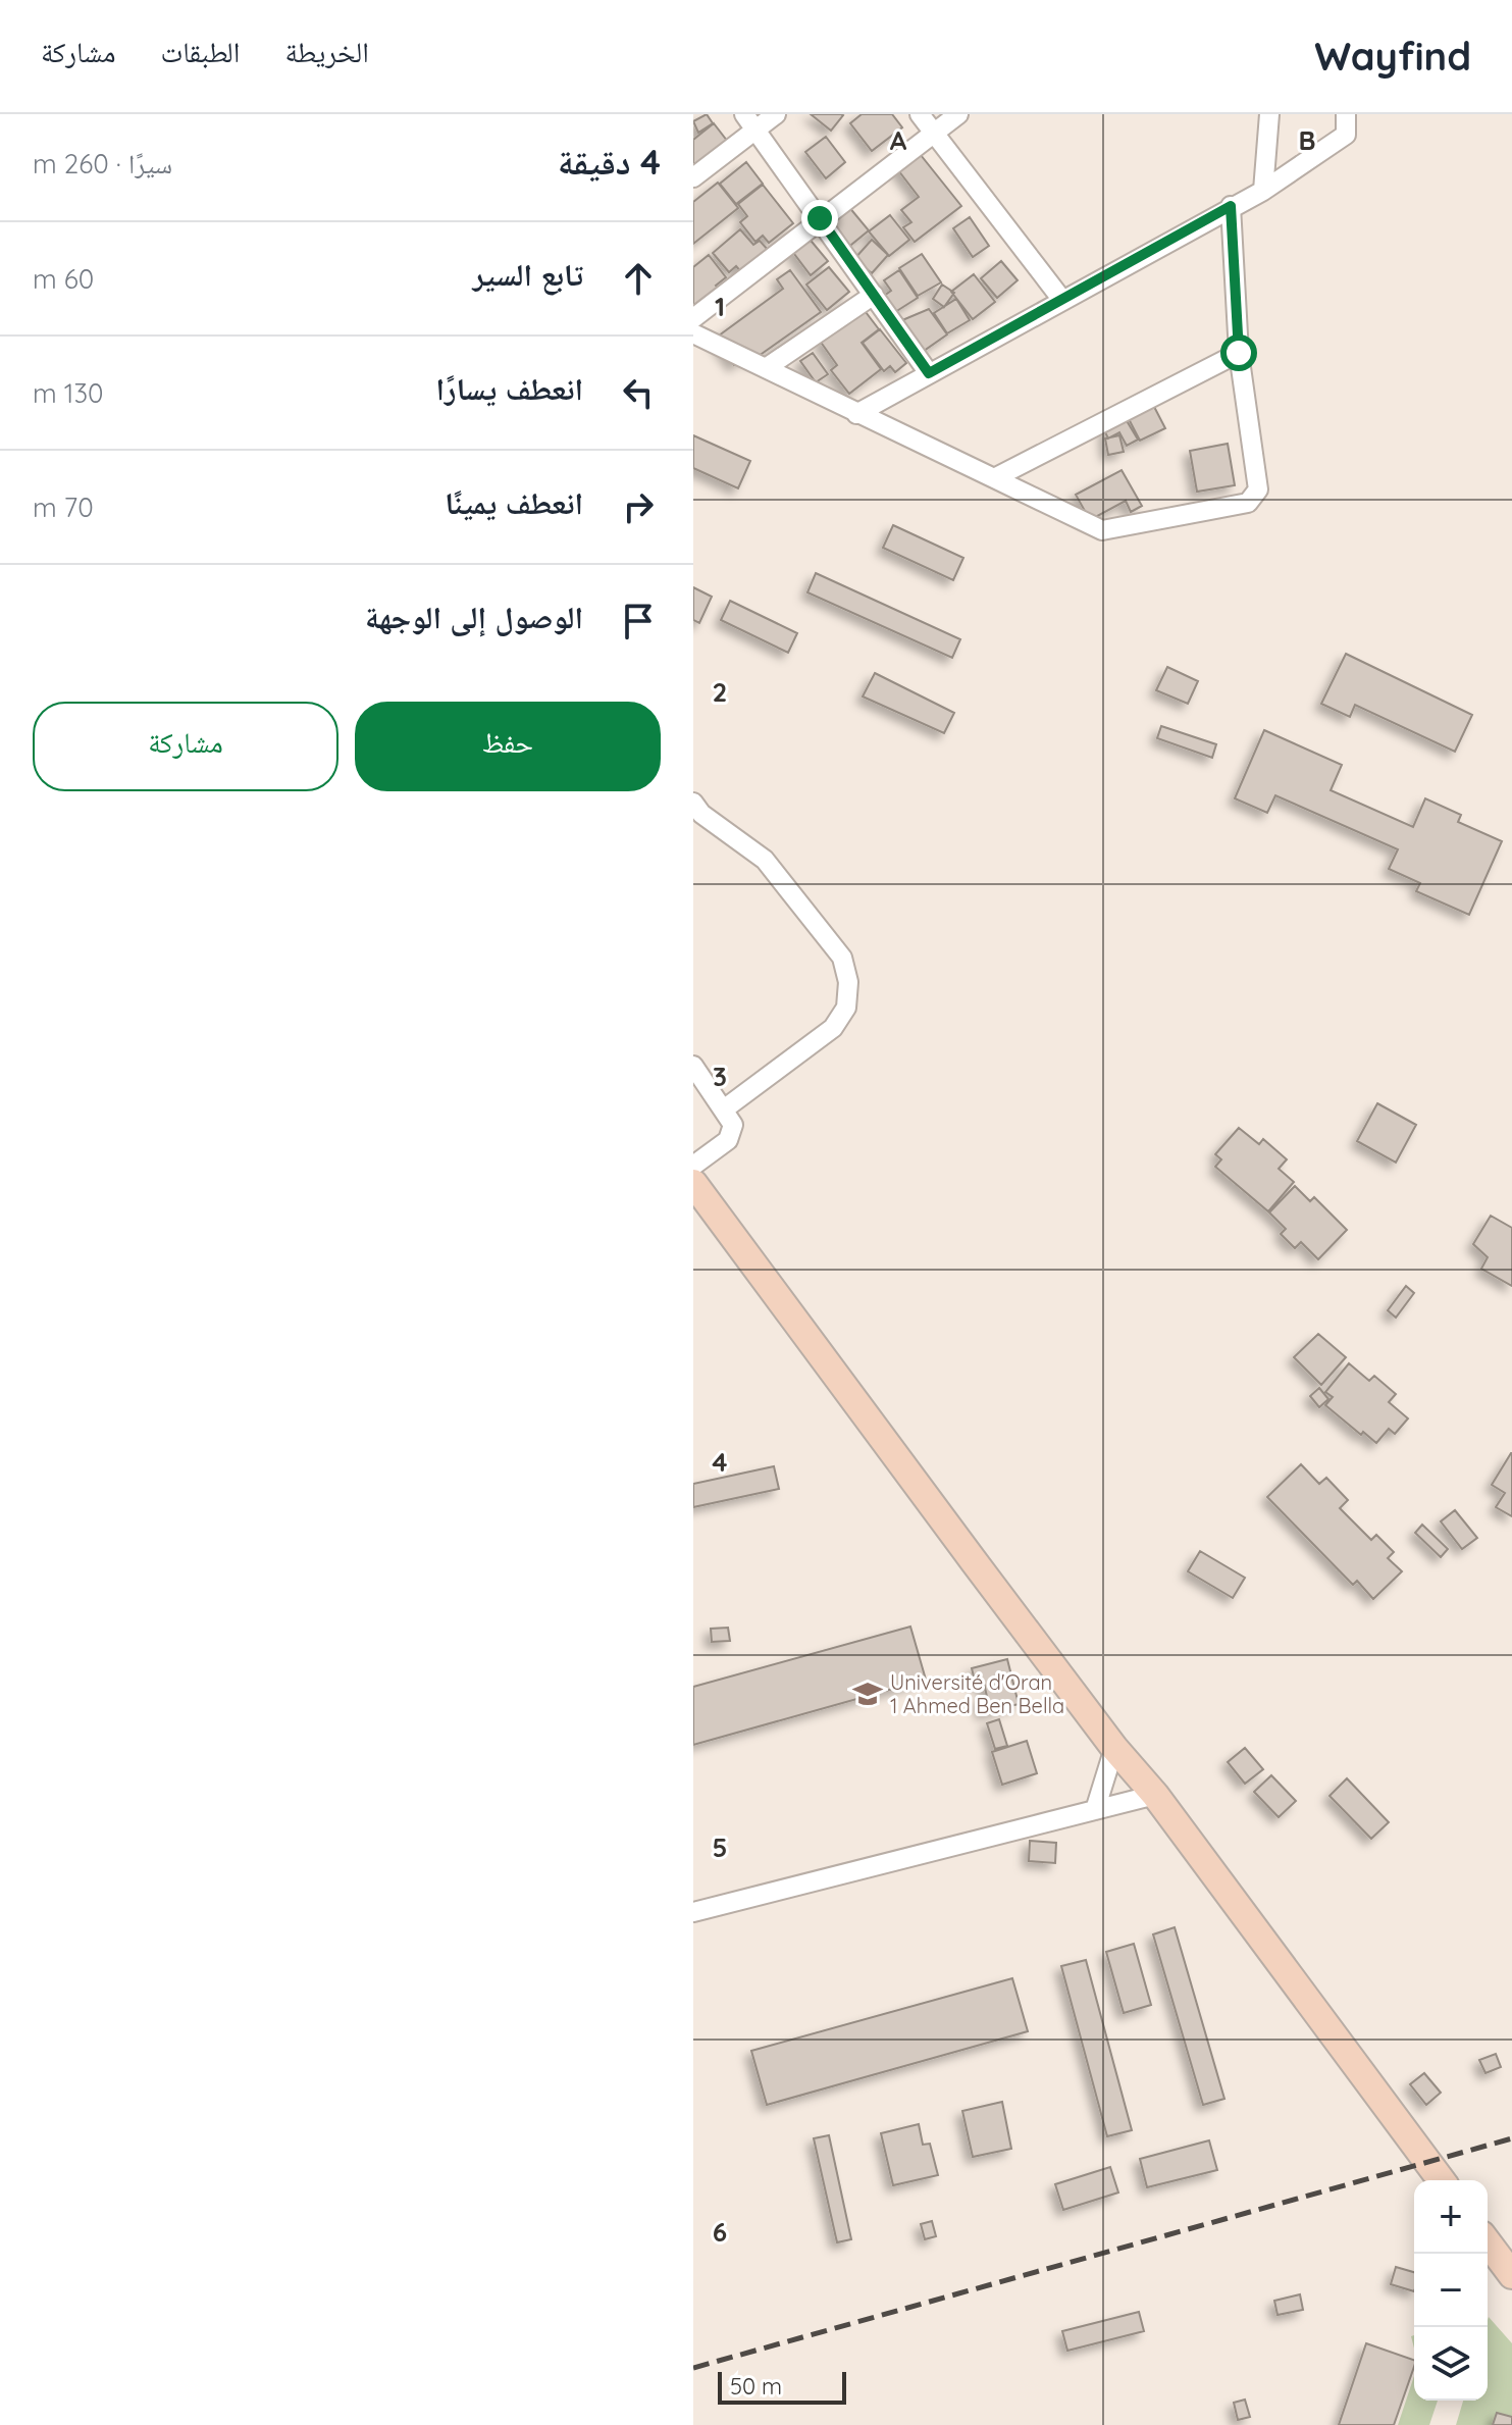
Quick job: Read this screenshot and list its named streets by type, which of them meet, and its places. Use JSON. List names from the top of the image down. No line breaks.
{"places":{"school or university":["Université d'Oran 1 Ahmed Ben Bella"]},"scale_bar":"50 m","page":{"header":"Wayfind","nav":["الخريطة","الطبقات","مشاركة"],"heading":["4 دقيقة","سيرًا · 260 m"],"list":[["تابع السير","60 m"],["انعطف يسارًا","130 m"],["انعطف يمينًا","70 m"],"الوصول إلى الوجهة"],"buttons":["حفظ","مشاركة"],"map_buttons":["+","−"],"scale":"50 m"},"grid":{"columns":["A","B"],"rows":["1","2","3","4","5","6"]}}
